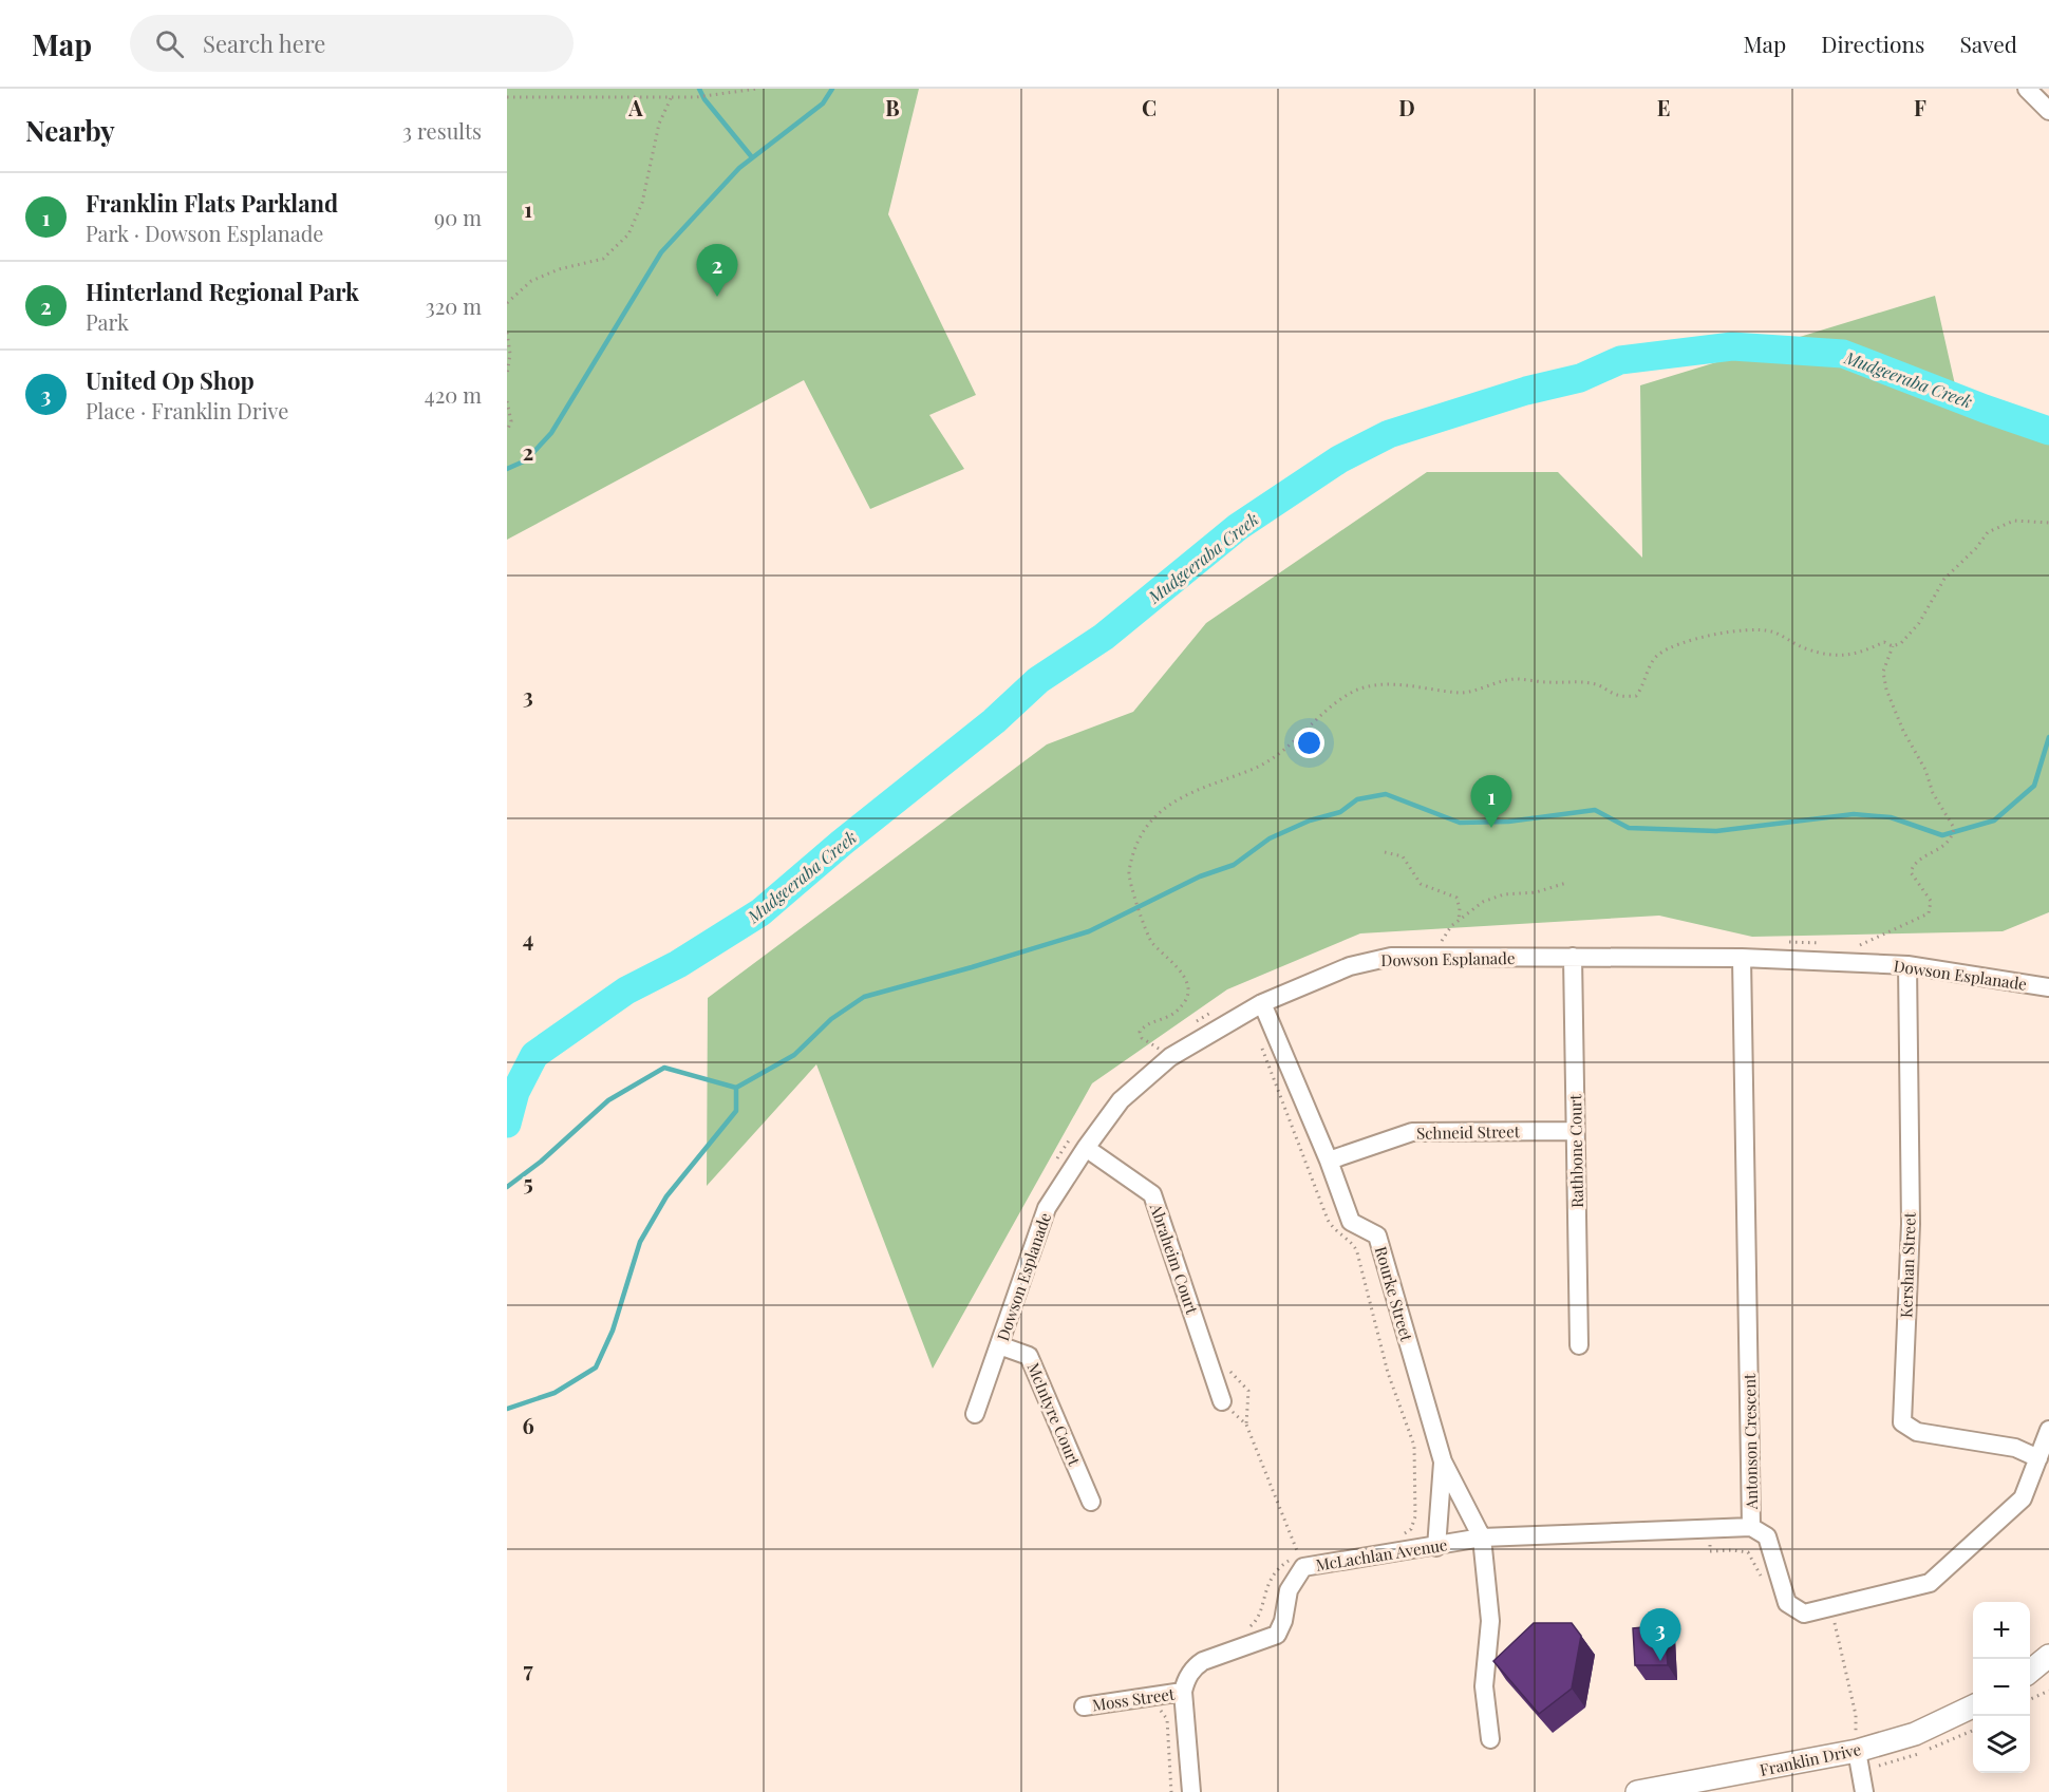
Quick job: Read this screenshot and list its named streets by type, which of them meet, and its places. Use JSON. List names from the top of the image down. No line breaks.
{"streets":{"main road":["Franklin Drive"],"street":["Dowson Esplanade","Schneid Street","Rathbone Court","Abraheim Court","Kershan Street","Rourke Street","McIntyre Court","Antonson Crescent","McLachlan Avenue","Moss Street"]},"crossings":[["Dowson Esplanade","Rathbone Court"],["Dowson Esplanade","Abraheim Court"],["Dowson Esplanade","Kershan Street"],["Dowson Esplanade","Rourke Street"],["Dowson Esplanade","McIntyre Court"],["Dowson Esplanade","Antonson Crescent"],["Schneid Street","Rathbone Court"],["Schneid Street","Rourke Street"],["Kershan Street","Antonson Crescent"],["Rourke Street","McLachlan Avenue"],["Antonson Crescent","McLachlan Avenue"],["McLachlan Avenue","Moss Street"]],"water":["Mudgeeraba Creek"],"page":{"header":"Map","search":"Search here","nav":["Map","Directions","Saved"],"heading":["Nearby","3 results"],"list":[{"mark":"1","name":"Franklin Flats Parkland","note":"Park · Dowson Esplanade","value":"90 m"},{"mark":"2","name":"Hinterland Regional Park","note":"Park","value":"320 m"},{"mark":"3","name":"United Op Shop","note":"Place · Franklin Drive","value":"420 m"}],"pins":["2","1","3"],"map_buttons":["+","−"]},"grid":{"columns":["A","B","C","D","E","F"],"rows":["1","2","3","4","5","6","7"]}}
